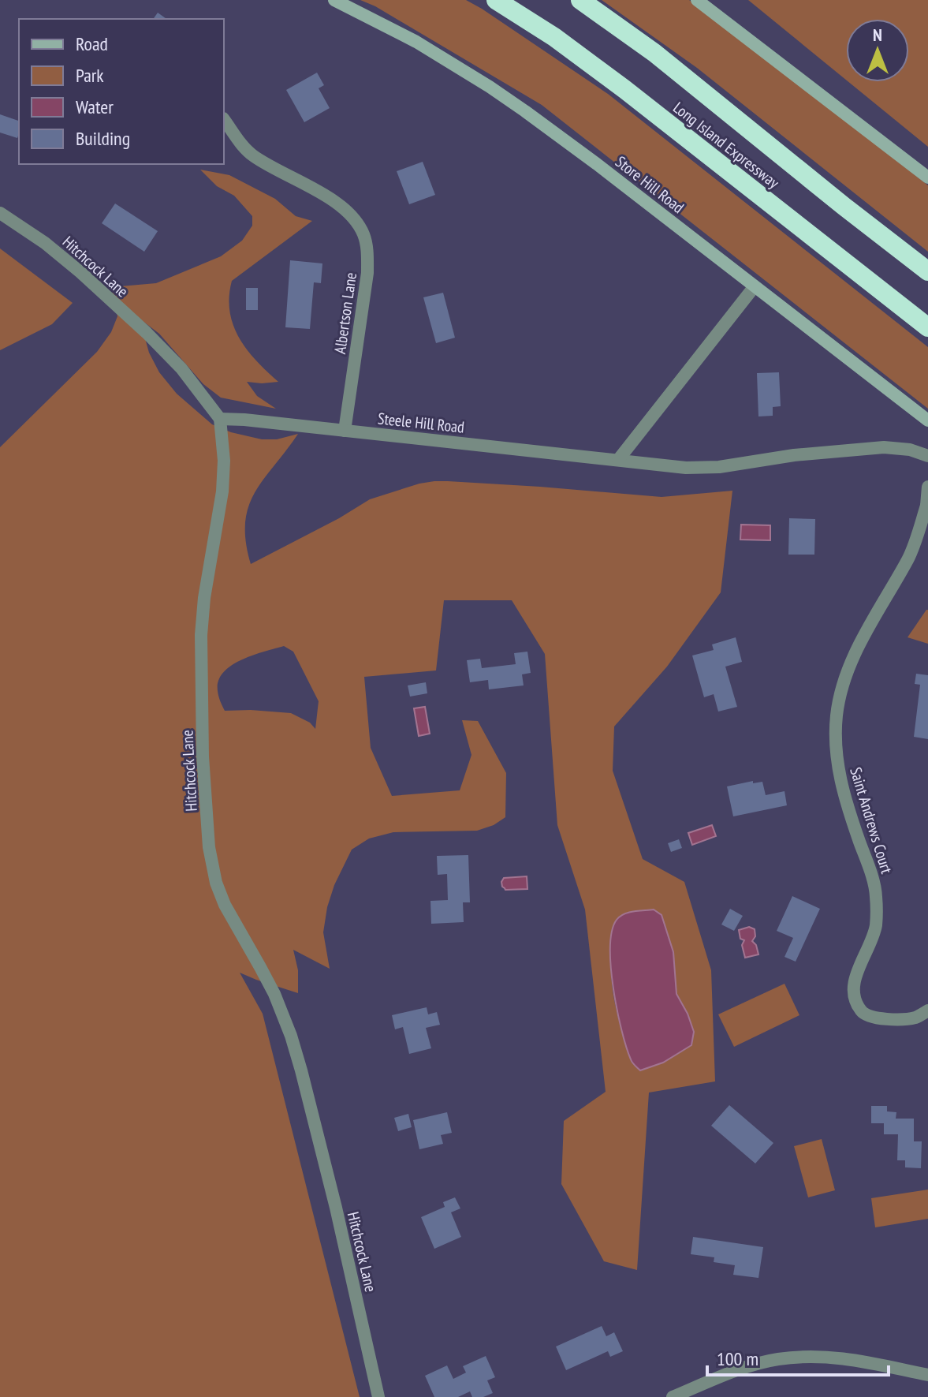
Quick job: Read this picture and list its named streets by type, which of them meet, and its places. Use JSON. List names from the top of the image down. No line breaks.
{"streets":{"highway":["Long Island Expressway"],"main road":["Store Hill Road"],"street":["Hitchcock Lane","Albertson Lane","Steele Hill Road","Saint Andrews Court"]},"crossings":[["Hitchcock Lane","Steele Hill Road"],["Albertson Lane","Steele Hill Road"]],"legend":["Road","Park","Water","Building"],"scale_bar":"100 m","north":"top"}
